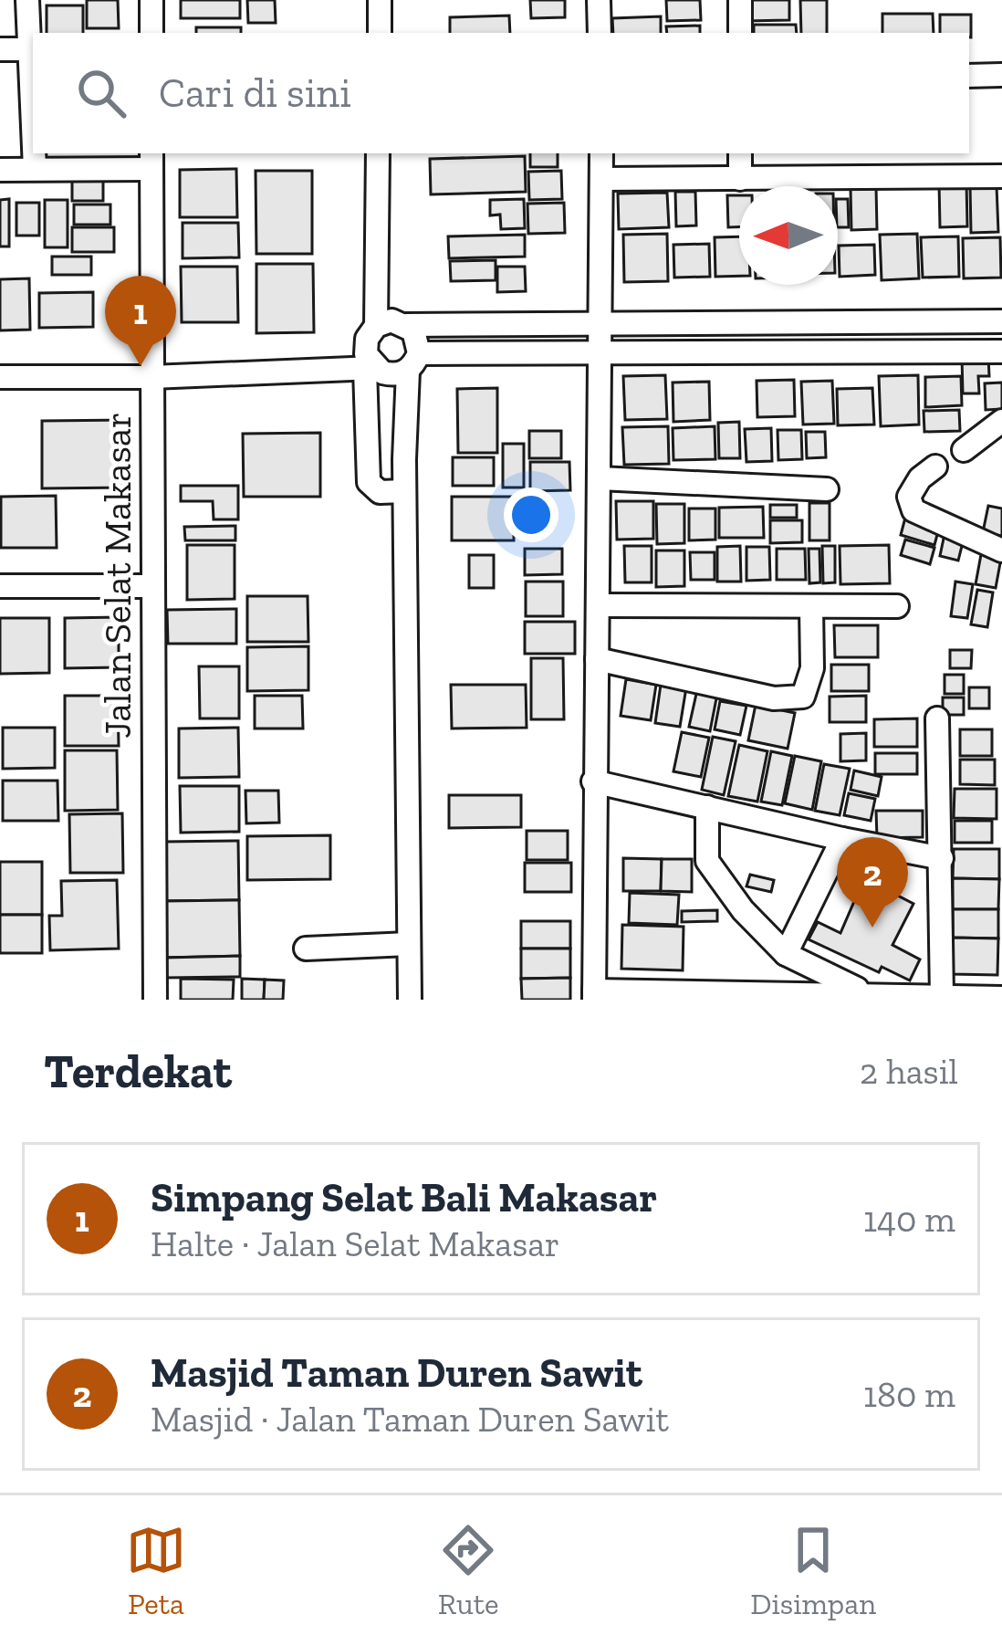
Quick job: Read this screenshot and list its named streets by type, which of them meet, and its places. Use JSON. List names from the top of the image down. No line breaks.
{"streets":{"street":["Jalan Selat Makasar"]},"north":"left","page":{"search":"Cari di sini","pins":["1","2"],"heading":["Terdekat","2 hasil"],"list":[{"mark":"1","name":"Simpang Selat Bali Makasar","note":"Halte · Jalan Selat Makasar","value":"140 m"},{"mark":"2","name":"Masjid Taman Duren Sawit","note":"Masjid · Jalan Taman Duren Sawit","value":"180 m"}],"nav":["Peta","Rute","Disimpan"]}}
